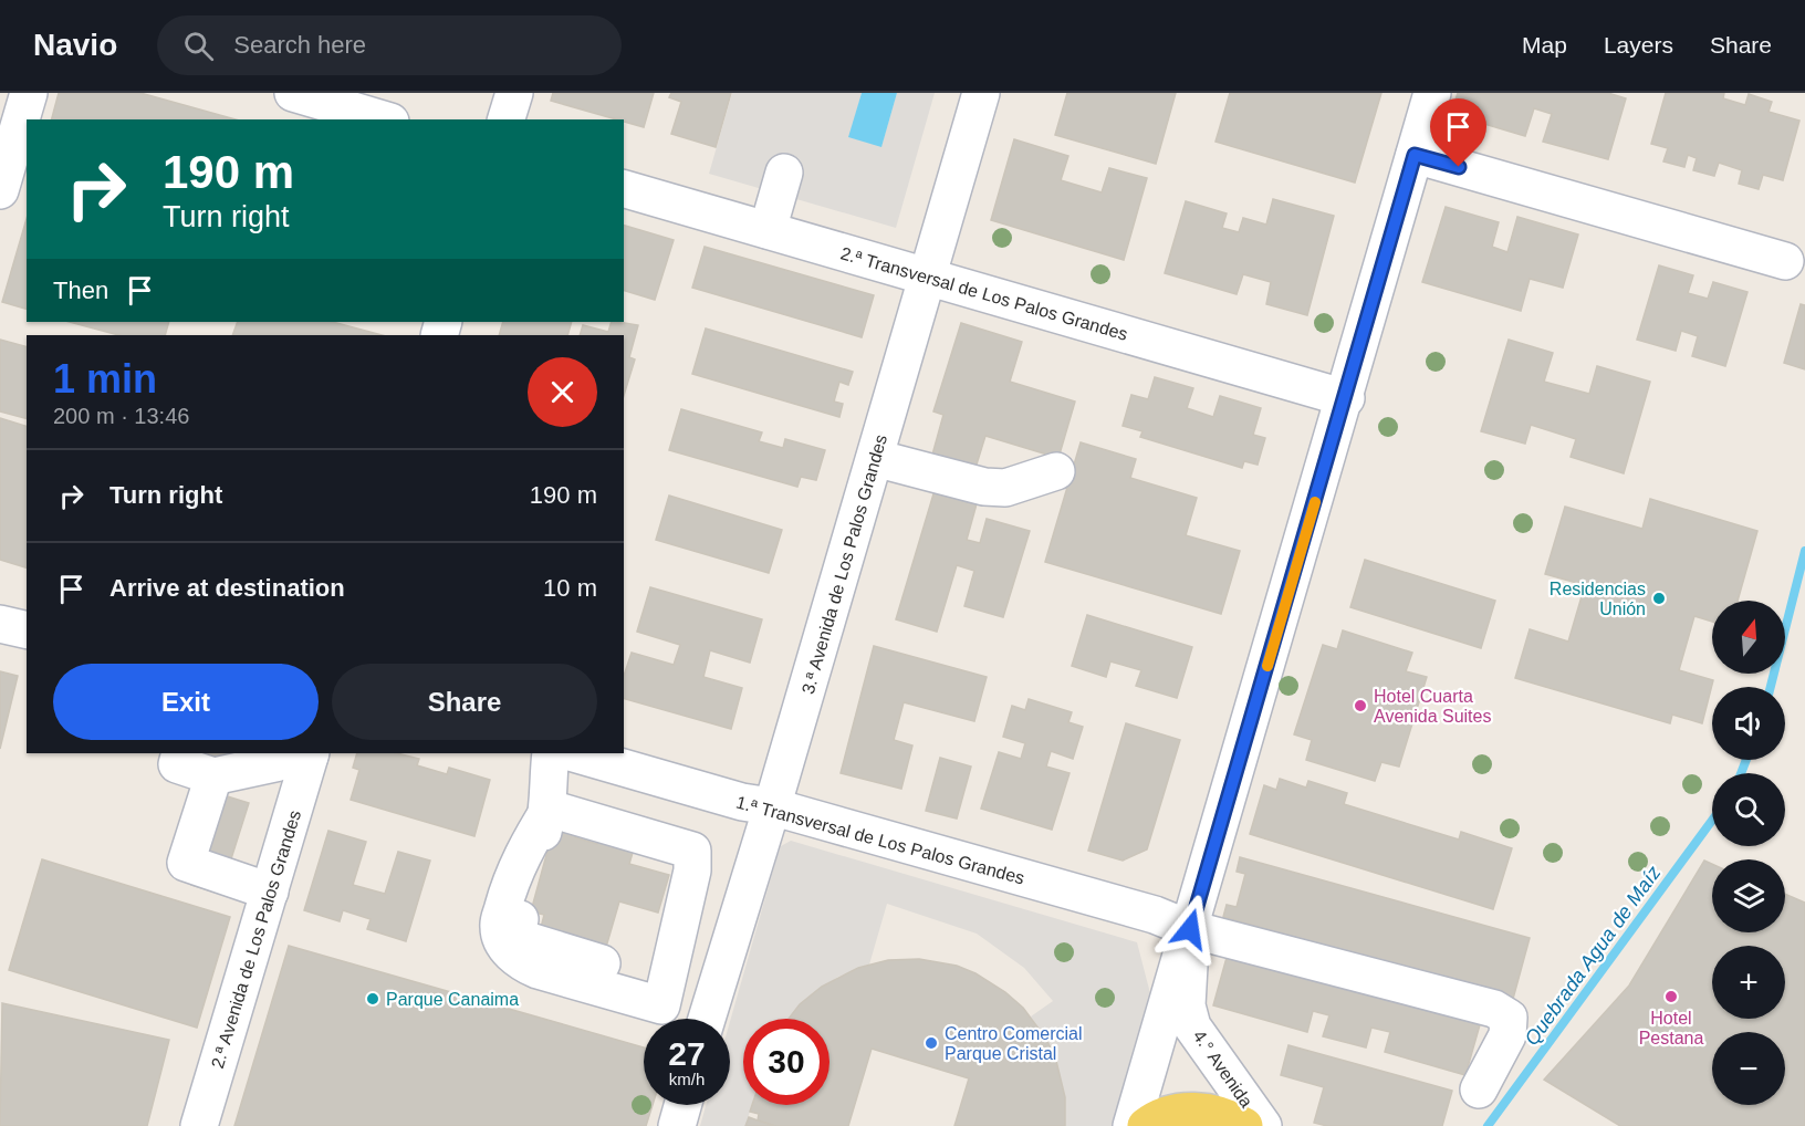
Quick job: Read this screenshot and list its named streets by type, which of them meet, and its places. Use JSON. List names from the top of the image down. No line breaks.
{"streets":{"street":["2.ª Transversal de Los Palos Grandes","3.ª Avenida de Los Palos Grandes","1.ª Transversal de Los Palos Grandes","2.ª Avenida de Los Palos Grandes","4.° Avenida"]},"crossings":[["2.ª Transversal de Los Palos Grandes","3.ª Avenida de Los Palos Grandes"],["3.ª Avenida de Los Palos Grandes","1.ª Transversal de Los Palos Grandes"],["1.ª Transversal de Los Palos Grandes","4.° Avenida"]],"water":["Quebrada Agua de Maíz"],"places":["Residencias Unión","Hotel Cuarta Avenida Suites","Hotel Pestana","Parque Canaima","Centro Comercial Parque Cristal"],"north":"top","page":{"header":"Navio","search":"Search here","nav":["Map","Layers","Share"],"turn":["190 m","Turn right"],"then":"Then","heading":["1 min","200 m · 13:46"],"list":[{"name":"Turn right","value":"190 m"},{"name":"Arrive at destination","value":"10 m"}],"map_buttons":["+","−"],"buttons":["Exit","Share"],"speed":"27 km/h","limit":"30"}}
